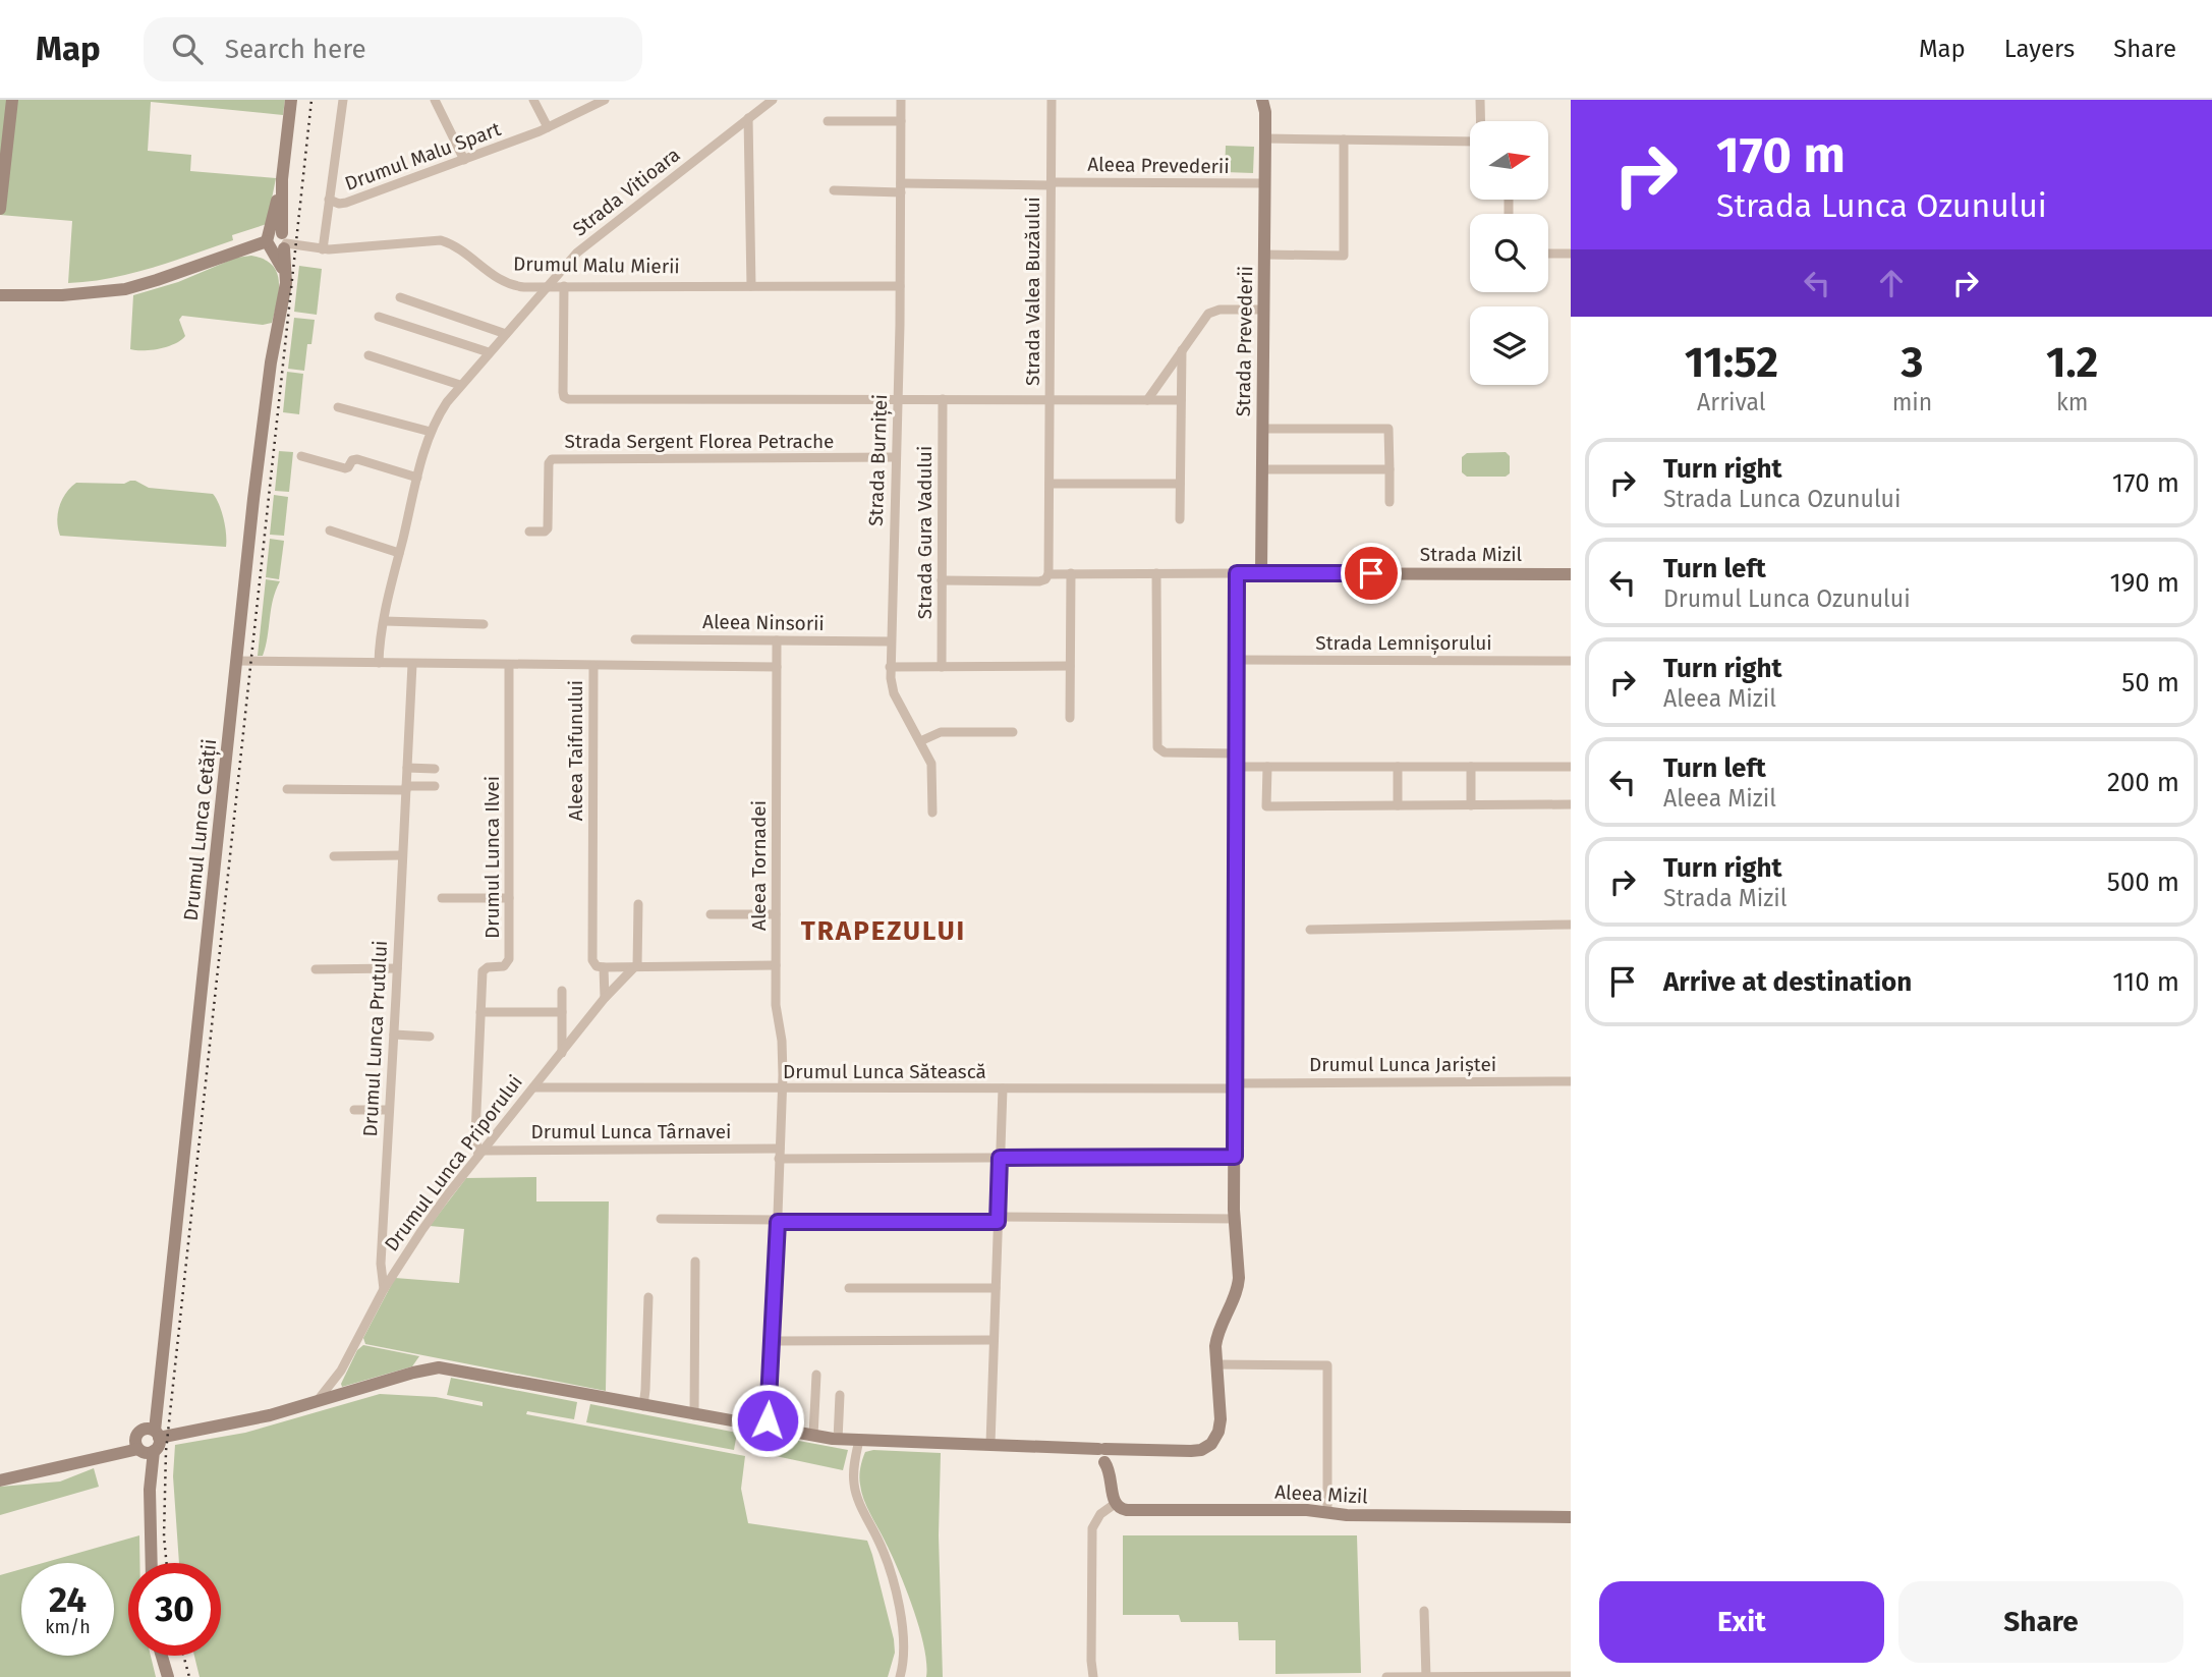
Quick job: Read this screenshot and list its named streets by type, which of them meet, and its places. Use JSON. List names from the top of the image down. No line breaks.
{"streets":{"street":["Drumul Malu Spart","Aleea Prevederii","Strada Vitioara","Drumul Malu Mierii","Strada Valea Buzăului","Strada Prevederii","Strada Sergent Florea Petrache","Strada Burniței","Strada Gura Vadului","Strada Mizil","Aleea Ninsorii","Strada Lemnișorului","Aleea Taifunului","Drumul Lunca Cetății","Drumul Lunca Ilvei","Aleea Tornadei","Drumul Lunca Prutului","Drumul Lunca Jariștei","Drumul Lunca Sătească","Drumul Lunca Târnavei","Drumul Lunca Priporului","Aleea Mizil"]},"crossings":[["Aleea Prevederii","Strada Valea Buzăului"],["Aleea Prevederii","Strada Prevederii"],["Aleea Prevederii","Strada Burniței"],["Strada Vitioara","Drumul Malu Mierii"],["Drumul Malu Mierii","Strada Burniței"],["Drumul Malu Mierii","Drumul Lunca Cetății"],["Strada Valea Buzăului","Strada Mizil"],["Strada Prevederii","Strada Mizil"],["Strada Sergent Florea Petrache","Strada Burniței"],["Strada Burniței","Aleea Ninsorii"],["Strada Gura Vadului","Strada Mizil"],["Aleea Ninsorii","Aleea Tornadei"],["Aleea Taifunului","Aleea Tornadei"],["Aleea Taifunului","Drumul Lunca Priporului"],["Drumul Lunca Ilvei","Drumul Lunca Târnavei"],["Drumul Lunca Ilvei","Drumul Lunca Priporului"],["Aleea Tornadei","Drumul Lunca Sătească"],["Drumul Lunca Prutului","Drumul Lunca Priporului"],["Drumul Lunca Jariștei","Drumul Lunca Sătească"],["Drumul Lunca Sătească","Drumul Lunca Priporului"],["Drumul Lunca Târnavei","Drumul Lunca Priporului"]],"districts":["TRAPEZULUI"],"north":"right","page":{"header":"Map","search":"Search here","nav":["Map","Layers","Share"],"turn":["170 m","Strada Lunca Ozunului"],"eta":["11:52","Arrival","3","min","1.2","km"],"list":[{"name":"Turn right","note":"Strada Lunca Ozunului","value":"170 m"},{"name":"Turn left","note":"Drumul Lunca Ozunului","value":"190 m"},{"name":"Turn right","note":"Aleea Mizil","value":"50 m"},{"name":"Turn left","note":"Aleea Mizil","value":"200 m"},{"name":"Turn right","note":"Strada Mizil","value":"500 m"},{"name":"Arrive at destination","value":"110 m"}],"speed":"24 km/h","limit":"30","buttons":["Exit","Share"]}}
